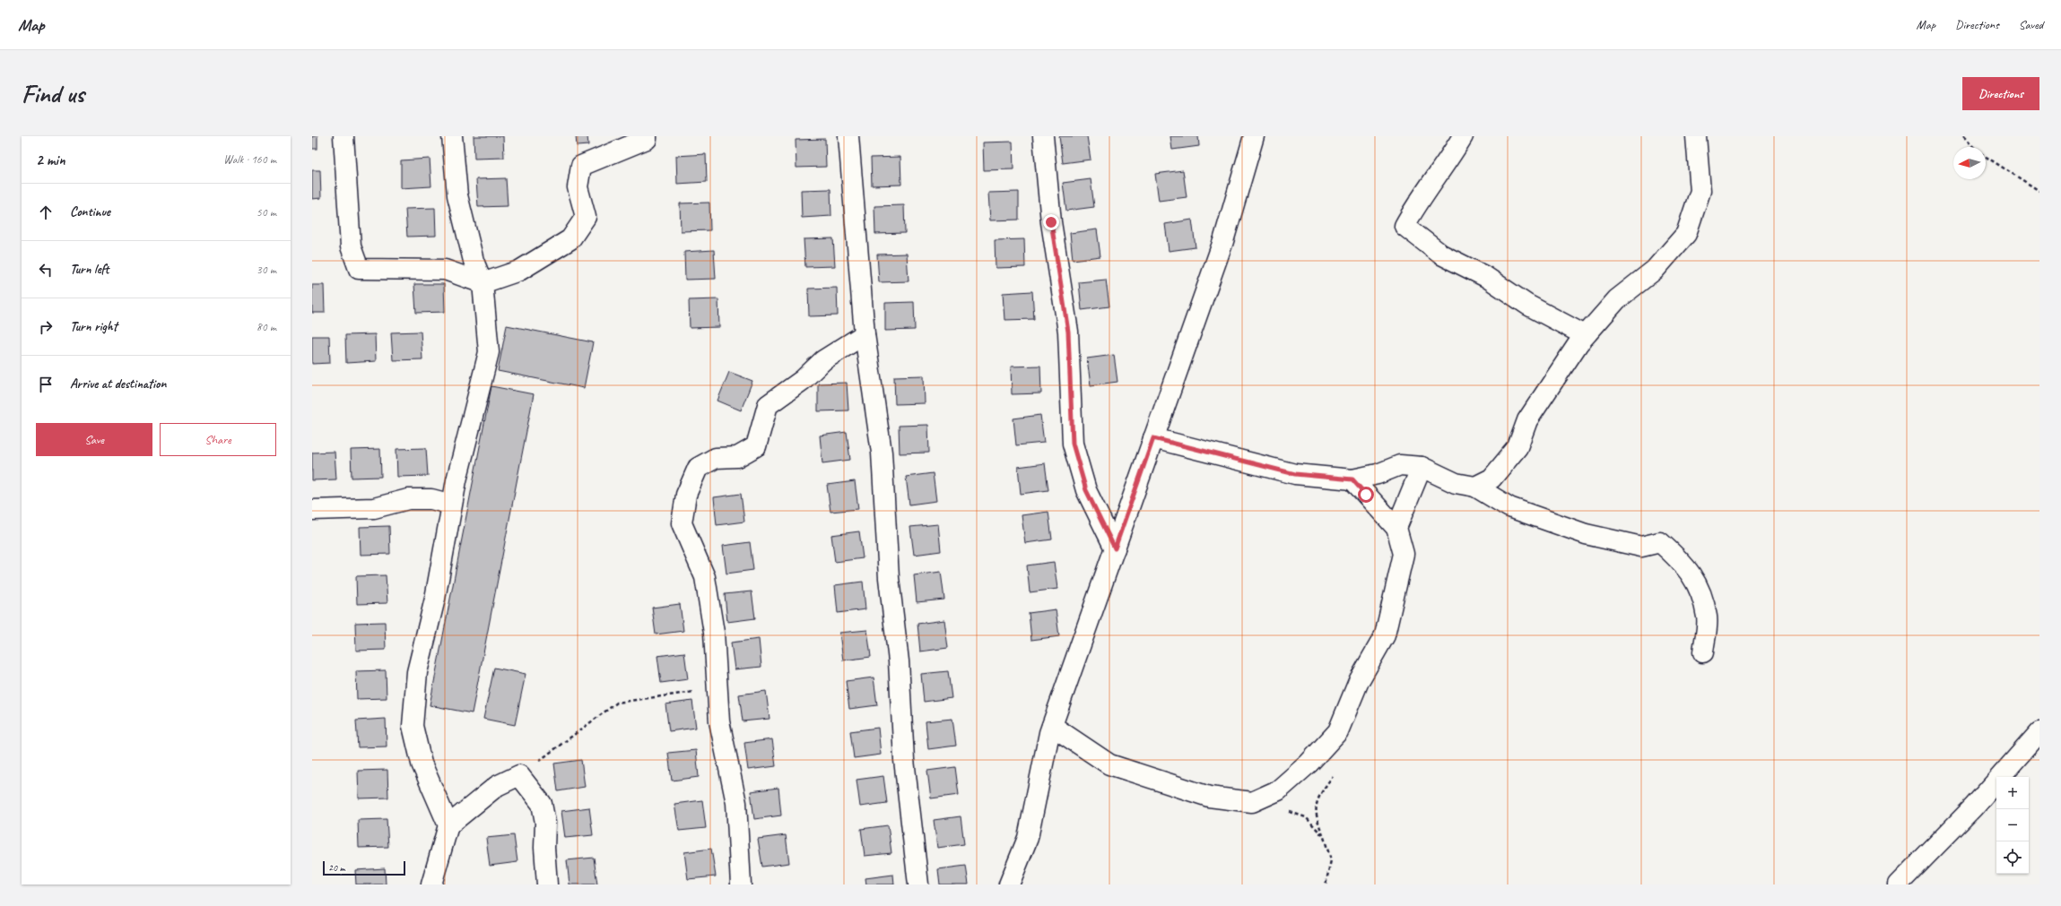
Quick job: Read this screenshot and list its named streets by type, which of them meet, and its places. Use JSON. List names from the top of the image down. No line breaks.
{"scale_bar":"20 m","north":"left","page":{"header":"Map","nav":["Map","Directions","Saved"],"buttons":["Directions",["Save","Share"]],"title":"Find us","heading":["2 min","Walk · 160 m"],"list":[["Continue","50 m"],["Turn left","30 m"],["Turn right","80 m"],"Arrive at destination"],"map_buttons":["+","−"],"scale":"20 m"}}
